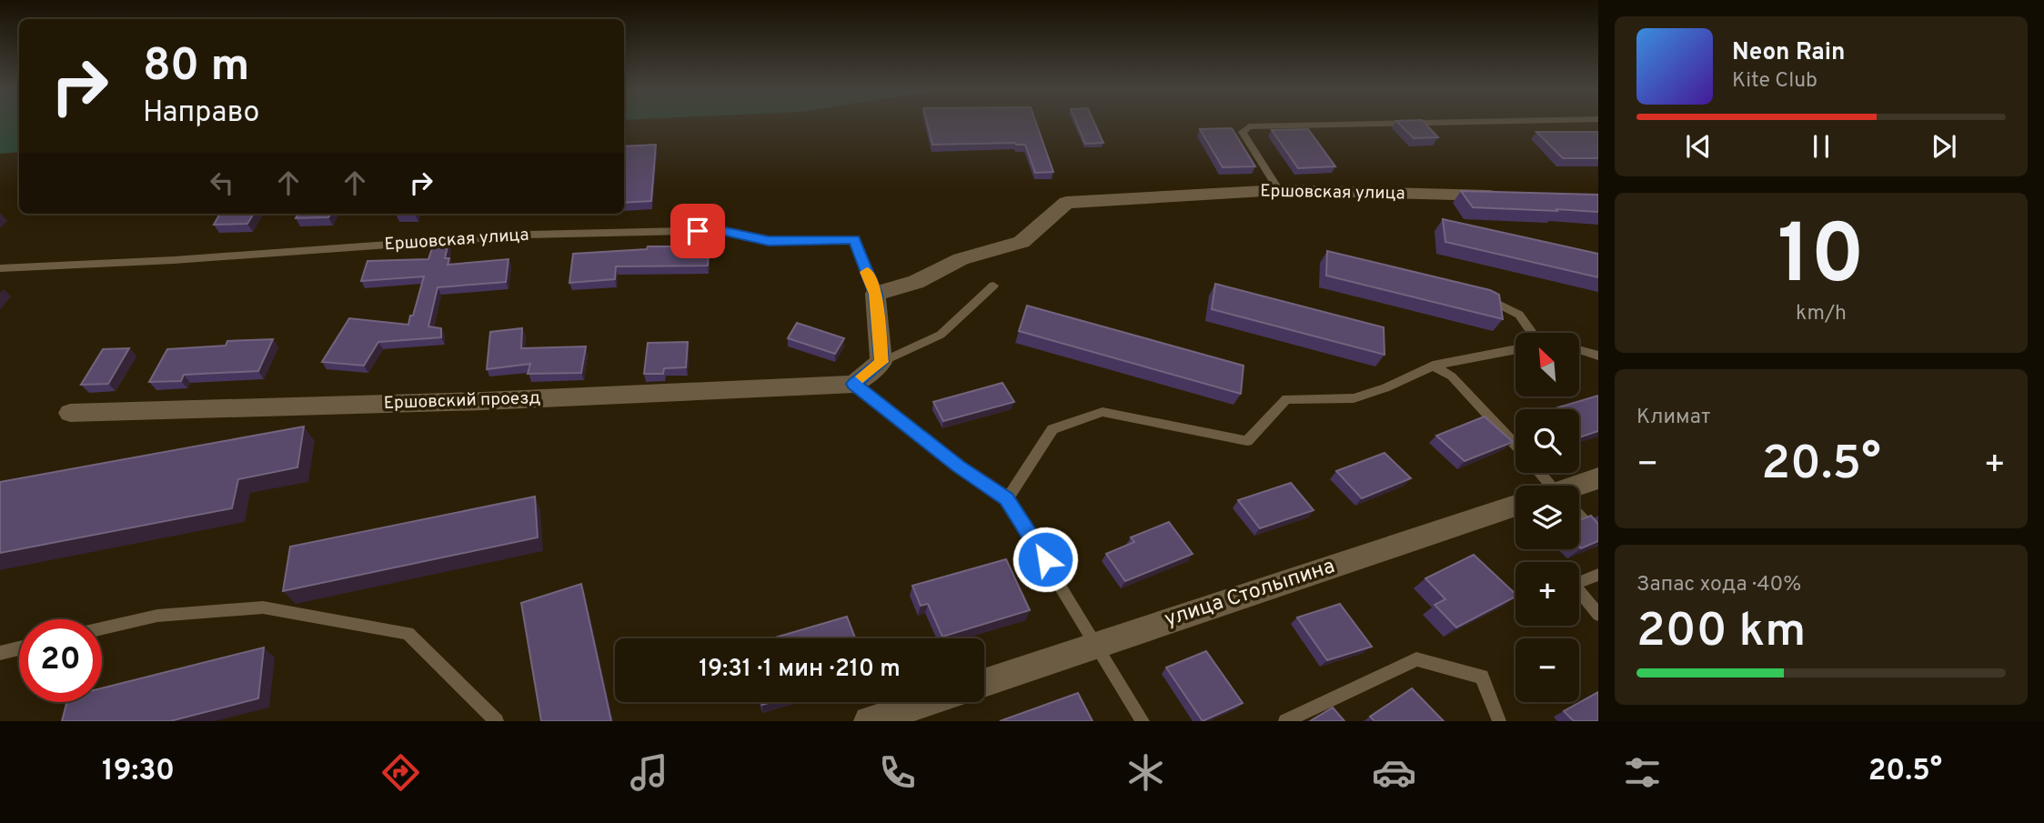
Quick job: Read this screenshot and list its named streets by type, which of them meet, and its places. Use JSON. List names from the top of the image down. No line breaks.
{"streets":{"street":["Ершовская улица","Ершовский проезд","улица Столыпина"]},"north":"top left","page":{"turn":["80 m","Направо"],"song":["Neon Rain","Kite Club"],"tile":[["10","km/h"],"Климат",["Запас хода · 40%","200 km"]],"map_buttons":["+","−"],"heat":["−","20.5°","+"],"limit":"20","trip":"19:31 · 1 мин · 210 m","tabs":["19:30","20.5°"]}}
